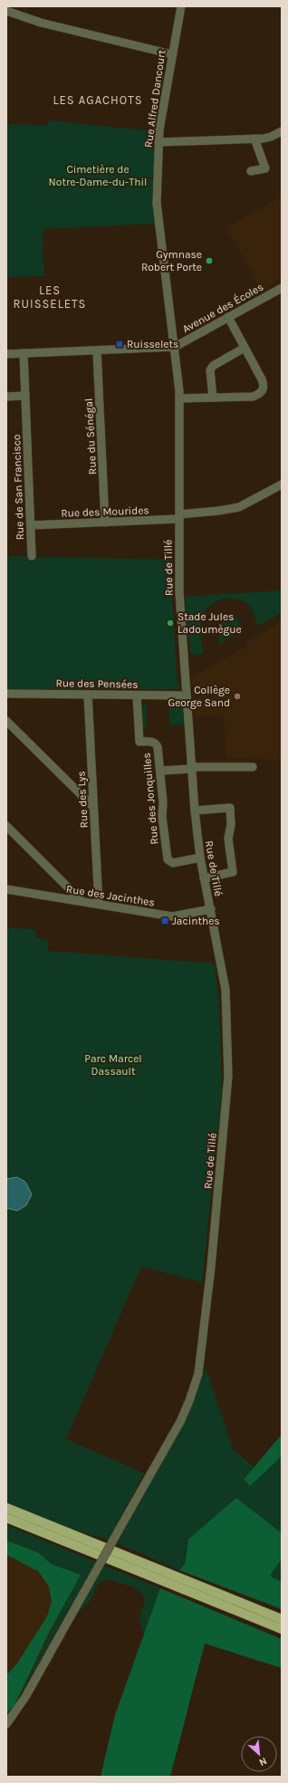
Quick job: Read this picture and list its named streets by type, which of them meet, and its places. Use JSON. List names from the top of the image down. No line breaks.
{"streets":{"street":["Rue Alfred Dancourt","Avenue des Écoles","Rue du Sénégal","Rue de San Francisco","Rue des Mourides","Rue de Tillé","Rue des Pensées","Rue des Jonquilles","Rue des Lys","Rue des Jacinthes"]},"crossings":[["Rue Alfred Dancourt","Avenue des Écoles"],["Rue Alfred Dancourt","Rue de Tillé"],["Avenue des Écoles","Rue de Tillé"],["Rue du Sénégal","Rue des Mourides"],["Rue de San Francisco","Rue des Mourides"],["Rue des Mourides","Rue de Tillé"],["Rue de Tillé","Rue des Pensées"],["Rue de Tillé","Rue des Jonquilles"],["Rue de Tillé","Rue des Jacinthes"],["Rue des Pensées","Rue des Jonquilles"],["Rue des Pensées","Rue des Lys"],["Rue des Lys","Rue des Jacinthes"]],"districts":["LES AGACHOTS","LES RUISSELETS"],"parks":["Cimetière de Notre-Dame-du-Thil","Parc Marcel Dassault"],"places":{"other":["Gymnase Robert Porte","Stade Jules Ladoumègue","Collège George Sand"],"transit":["Ruisselets","Jacinthes"]},"north":"bottom right"}
